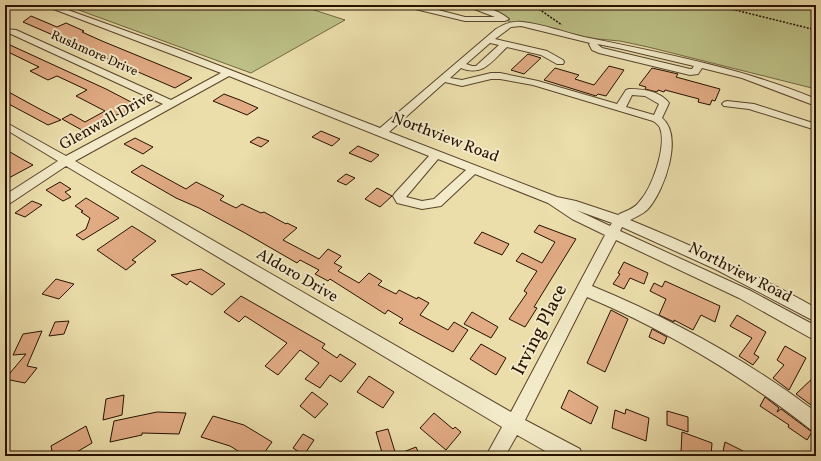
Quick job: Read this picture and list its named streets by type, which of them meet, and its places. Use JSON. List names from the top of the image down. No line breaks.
{"streets":{"street":["Rushmore Drive","Glenwall Drive","Northview Road","Aldoro Drive","Irving Place"]},"crossings":[["Rushmore Drive","Glenwall Drive"],["Glenwall Drive","Northview Road"],["Glenwall Drive","Aldoro Drive"],["Northview Road","Irving Place"],["Aldoro Drive","Irving Place"]]}
